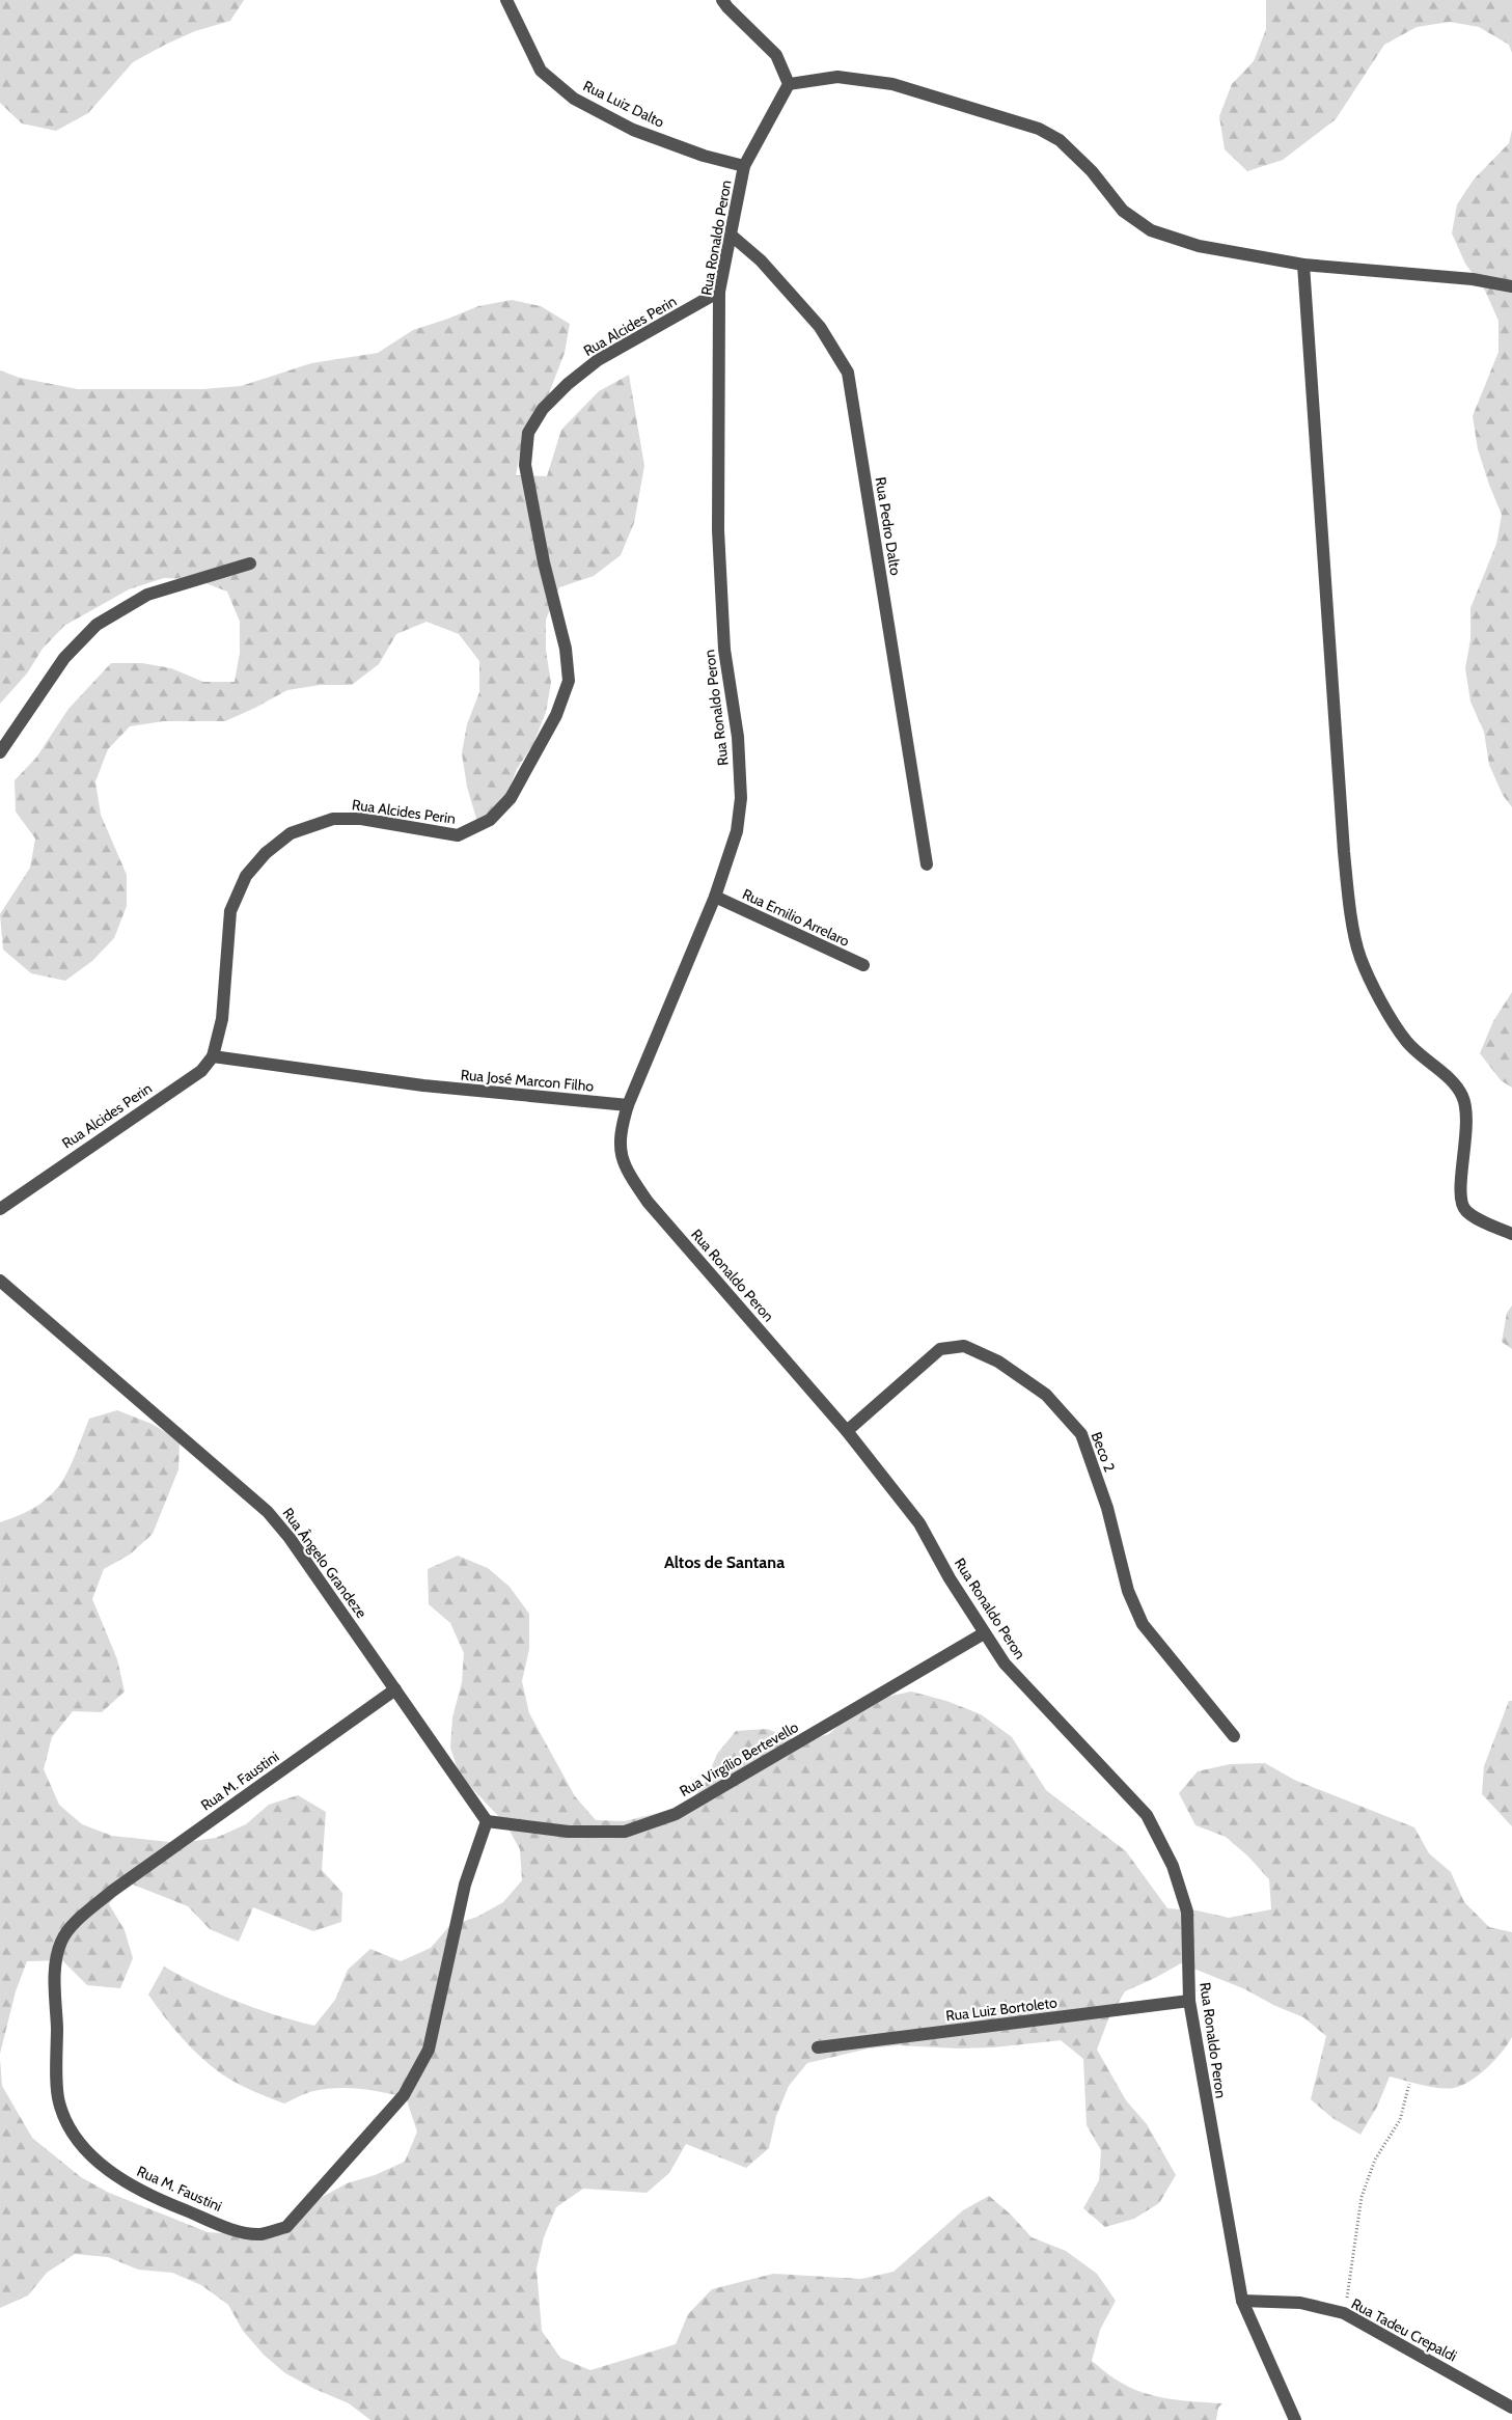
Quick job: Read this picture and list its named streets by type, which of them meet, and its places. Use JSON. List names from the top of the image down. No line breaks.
{"streets":{"street":["Rua Luiz Dalto","Rua Ronaldo Peron","Rua Alcides Perin","Rua Pedro Dalto","Rua Emilio Arrelaro","Rua José Marcon Filho","Beco 2","Rua Ângelo Grandeze","Rua Virgílio Bertevello","Rua M. Faustini","Rua Luiz Bortoleto","Rua Tadeu Crepaldi"]},"crossings":[["Rua Luiz Dalto","Rua Ronaldo Peron"],["Rua Ronaldo Peron","Rua Alcides Perin"],["Rua Ronaldo Peron","Rua Pedro Dalto"],["Rua Ronaldo Peron","Rua Emilio Arrelaro"],["Rua Ronaldo Peron","Rua José Marcon Filho"],["Rua Ronaldo Peron","Beco 2"],["Rua Ronaldo Peron","Rua Virgílio Bertevello"],["Rua Ronaldo Peron","Rua Luiz Bortoleto"],["Rua Ronaldo Peron","Rua Tadeu Crepaldi"],["Rua Alcides Perin","Rua José Marcon Filho"],["Rua Ângelo Grandeze","Rua Virgílio Bertevello"],["Rua Ângelo Grandeze","Rua M. Faustini"],["Rua Virgílio Bertevello","Rua M. Faustini"]],"districts":["Altos de Santana"]}
